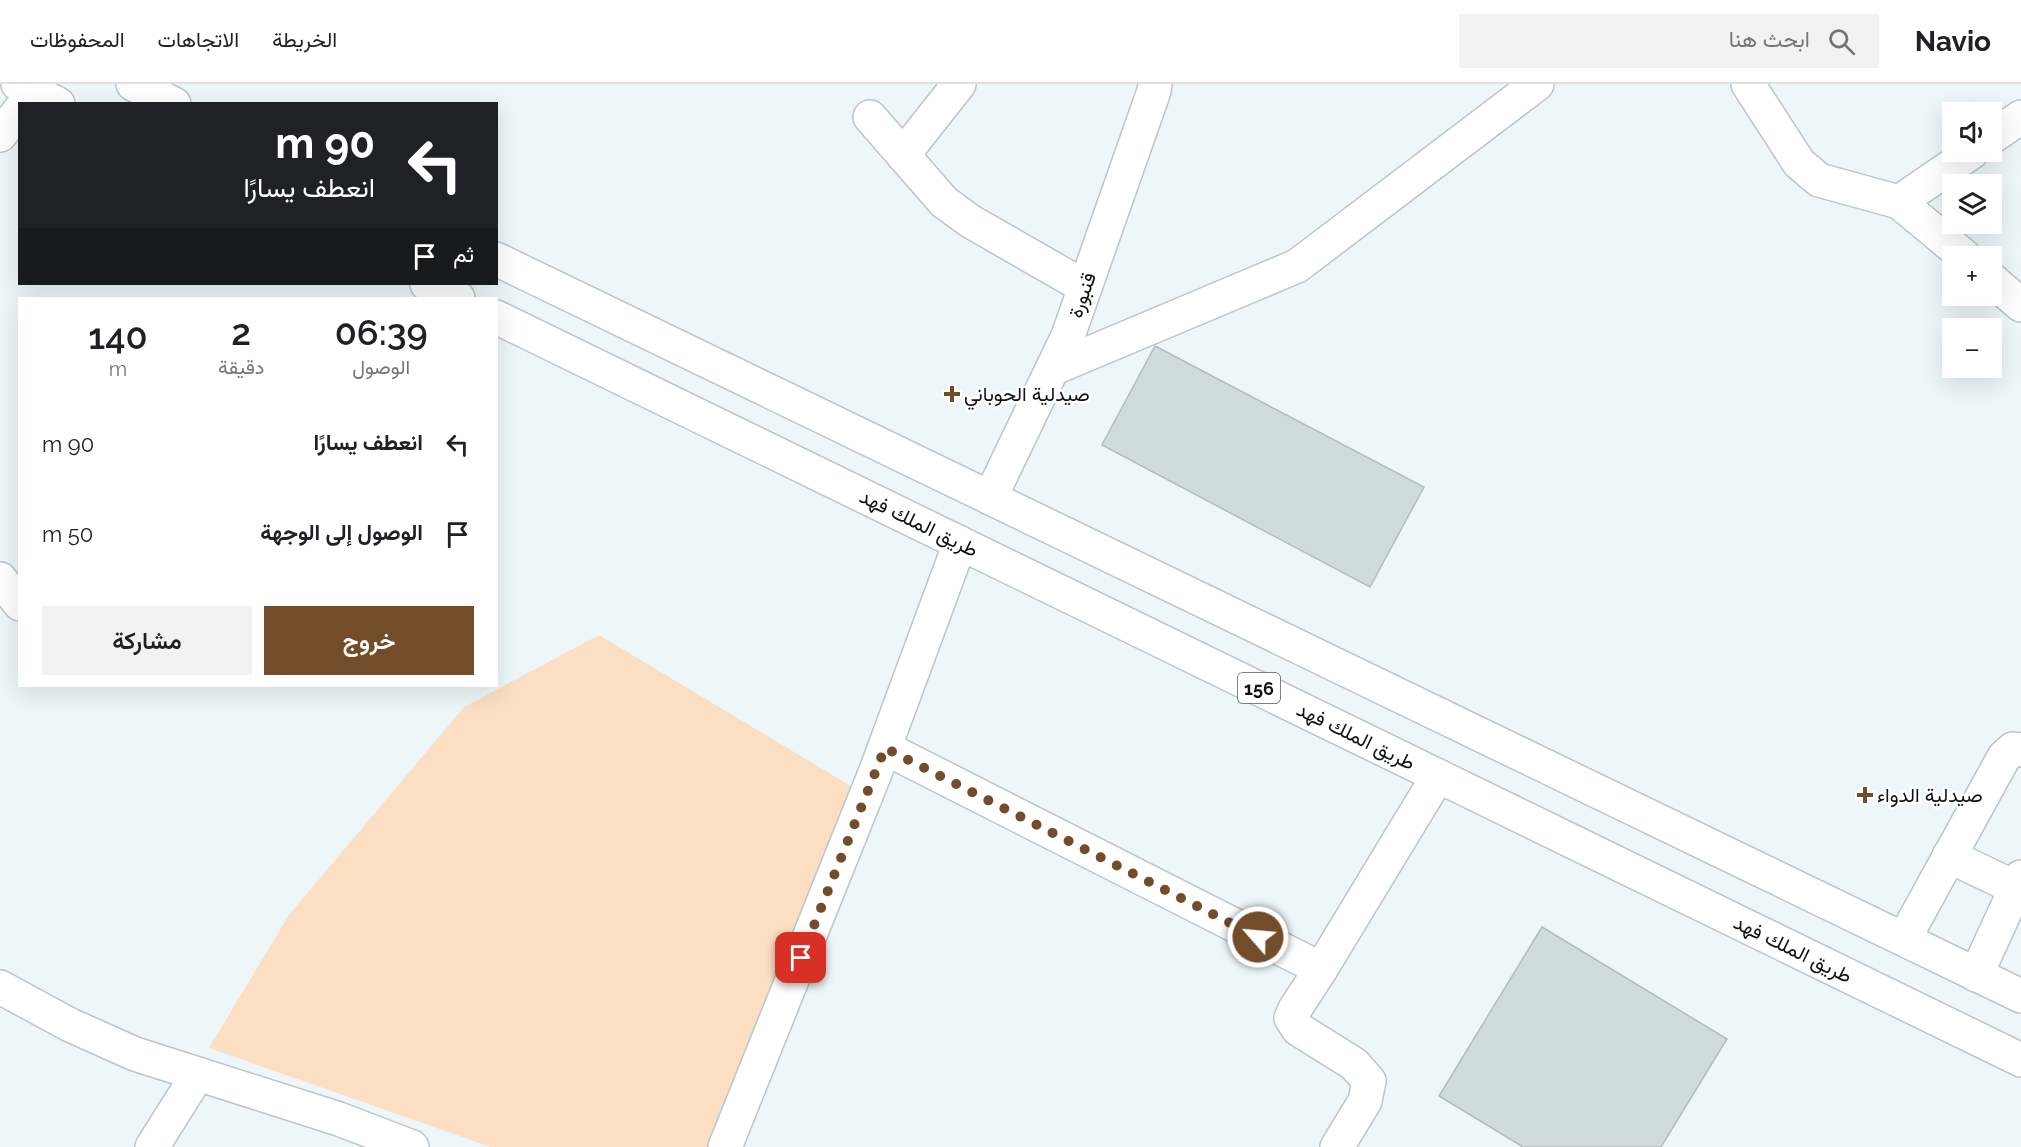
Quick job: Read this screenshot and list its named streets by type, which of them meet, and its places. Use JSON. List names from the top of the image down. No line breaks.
{"streets":{"main road":["قنبورة","طريق الملك فهد","156"]},"places":{"health":["صيدلية الحوباني","صيدلية الدواء"]},"page":{"header":"Navio","search":"ابحث هنا","nav":["الخريطة","الاتجاهات","المحفوظات"],"map_buttons":["+","−"],"turn":["90 m","انعطف يسارًا"],"then":"ثم","eta":["06:39","الوصول","2","دقيقة","140","m"],"list":[{"name":"انعطف يسارًا","value":"90 m"},{"name":"الوصول إلى الوجهة","value":"50 m"}],"buttons":["خروج","مشاركة"]}}
